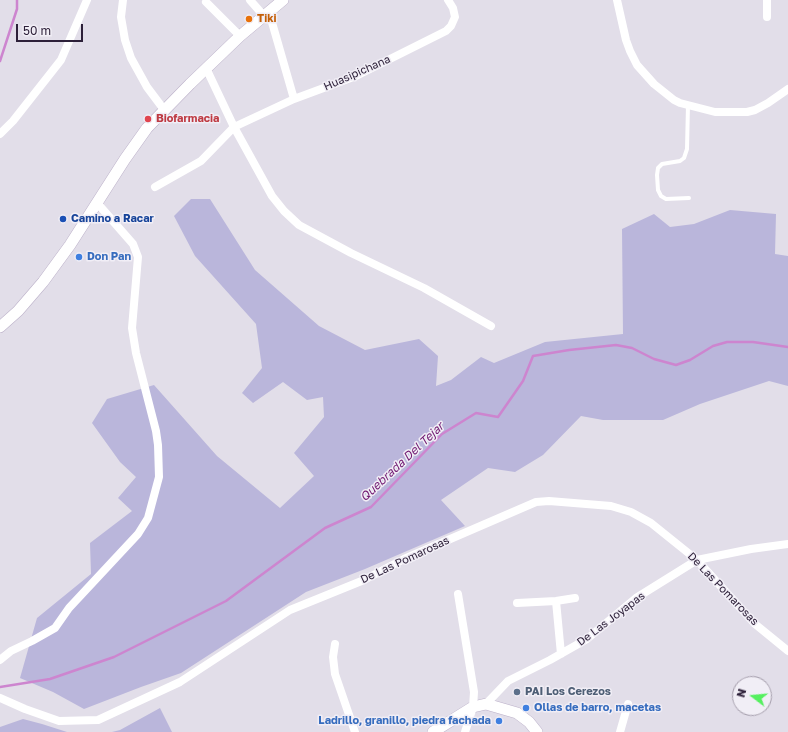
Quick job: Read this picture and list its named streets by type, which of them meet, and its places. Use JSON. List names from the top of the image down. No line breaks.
{"streets":{"street":["Huasipichana","De Las Pomarosas","De Las Joyapas"]},"crossings":[["De Las Pomarosas","De Las Joyapas"]],"water":["Quebrada Del Tejar"],"places":["Tiki","Biofarmacia","Camino a Racar","Don Pan","PAI Los Cerezos","Ollas de barro, macetas","Ladrillo, granillo, piedra fachada"],"scale_bar":"50 m","north":"left"}
